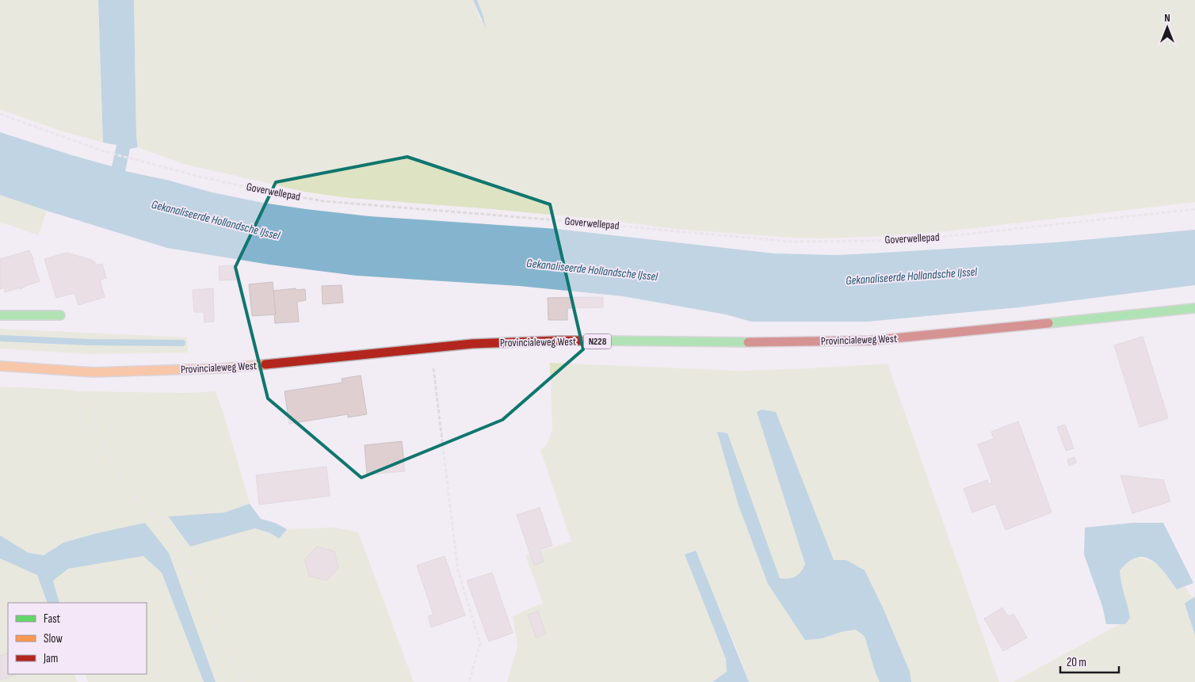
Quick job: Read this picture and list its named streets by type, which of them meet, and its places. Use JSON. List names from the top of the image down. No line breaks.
{"streets":{"main road":["Provincialeweg West","N228"],"path":["Goverwellepad"]},"water":["Gekanaliseerde Hollandsche IJssel"],"legend":["Fast","Slow","Jam"],"scale_bar":"20 m","north":"top"}
